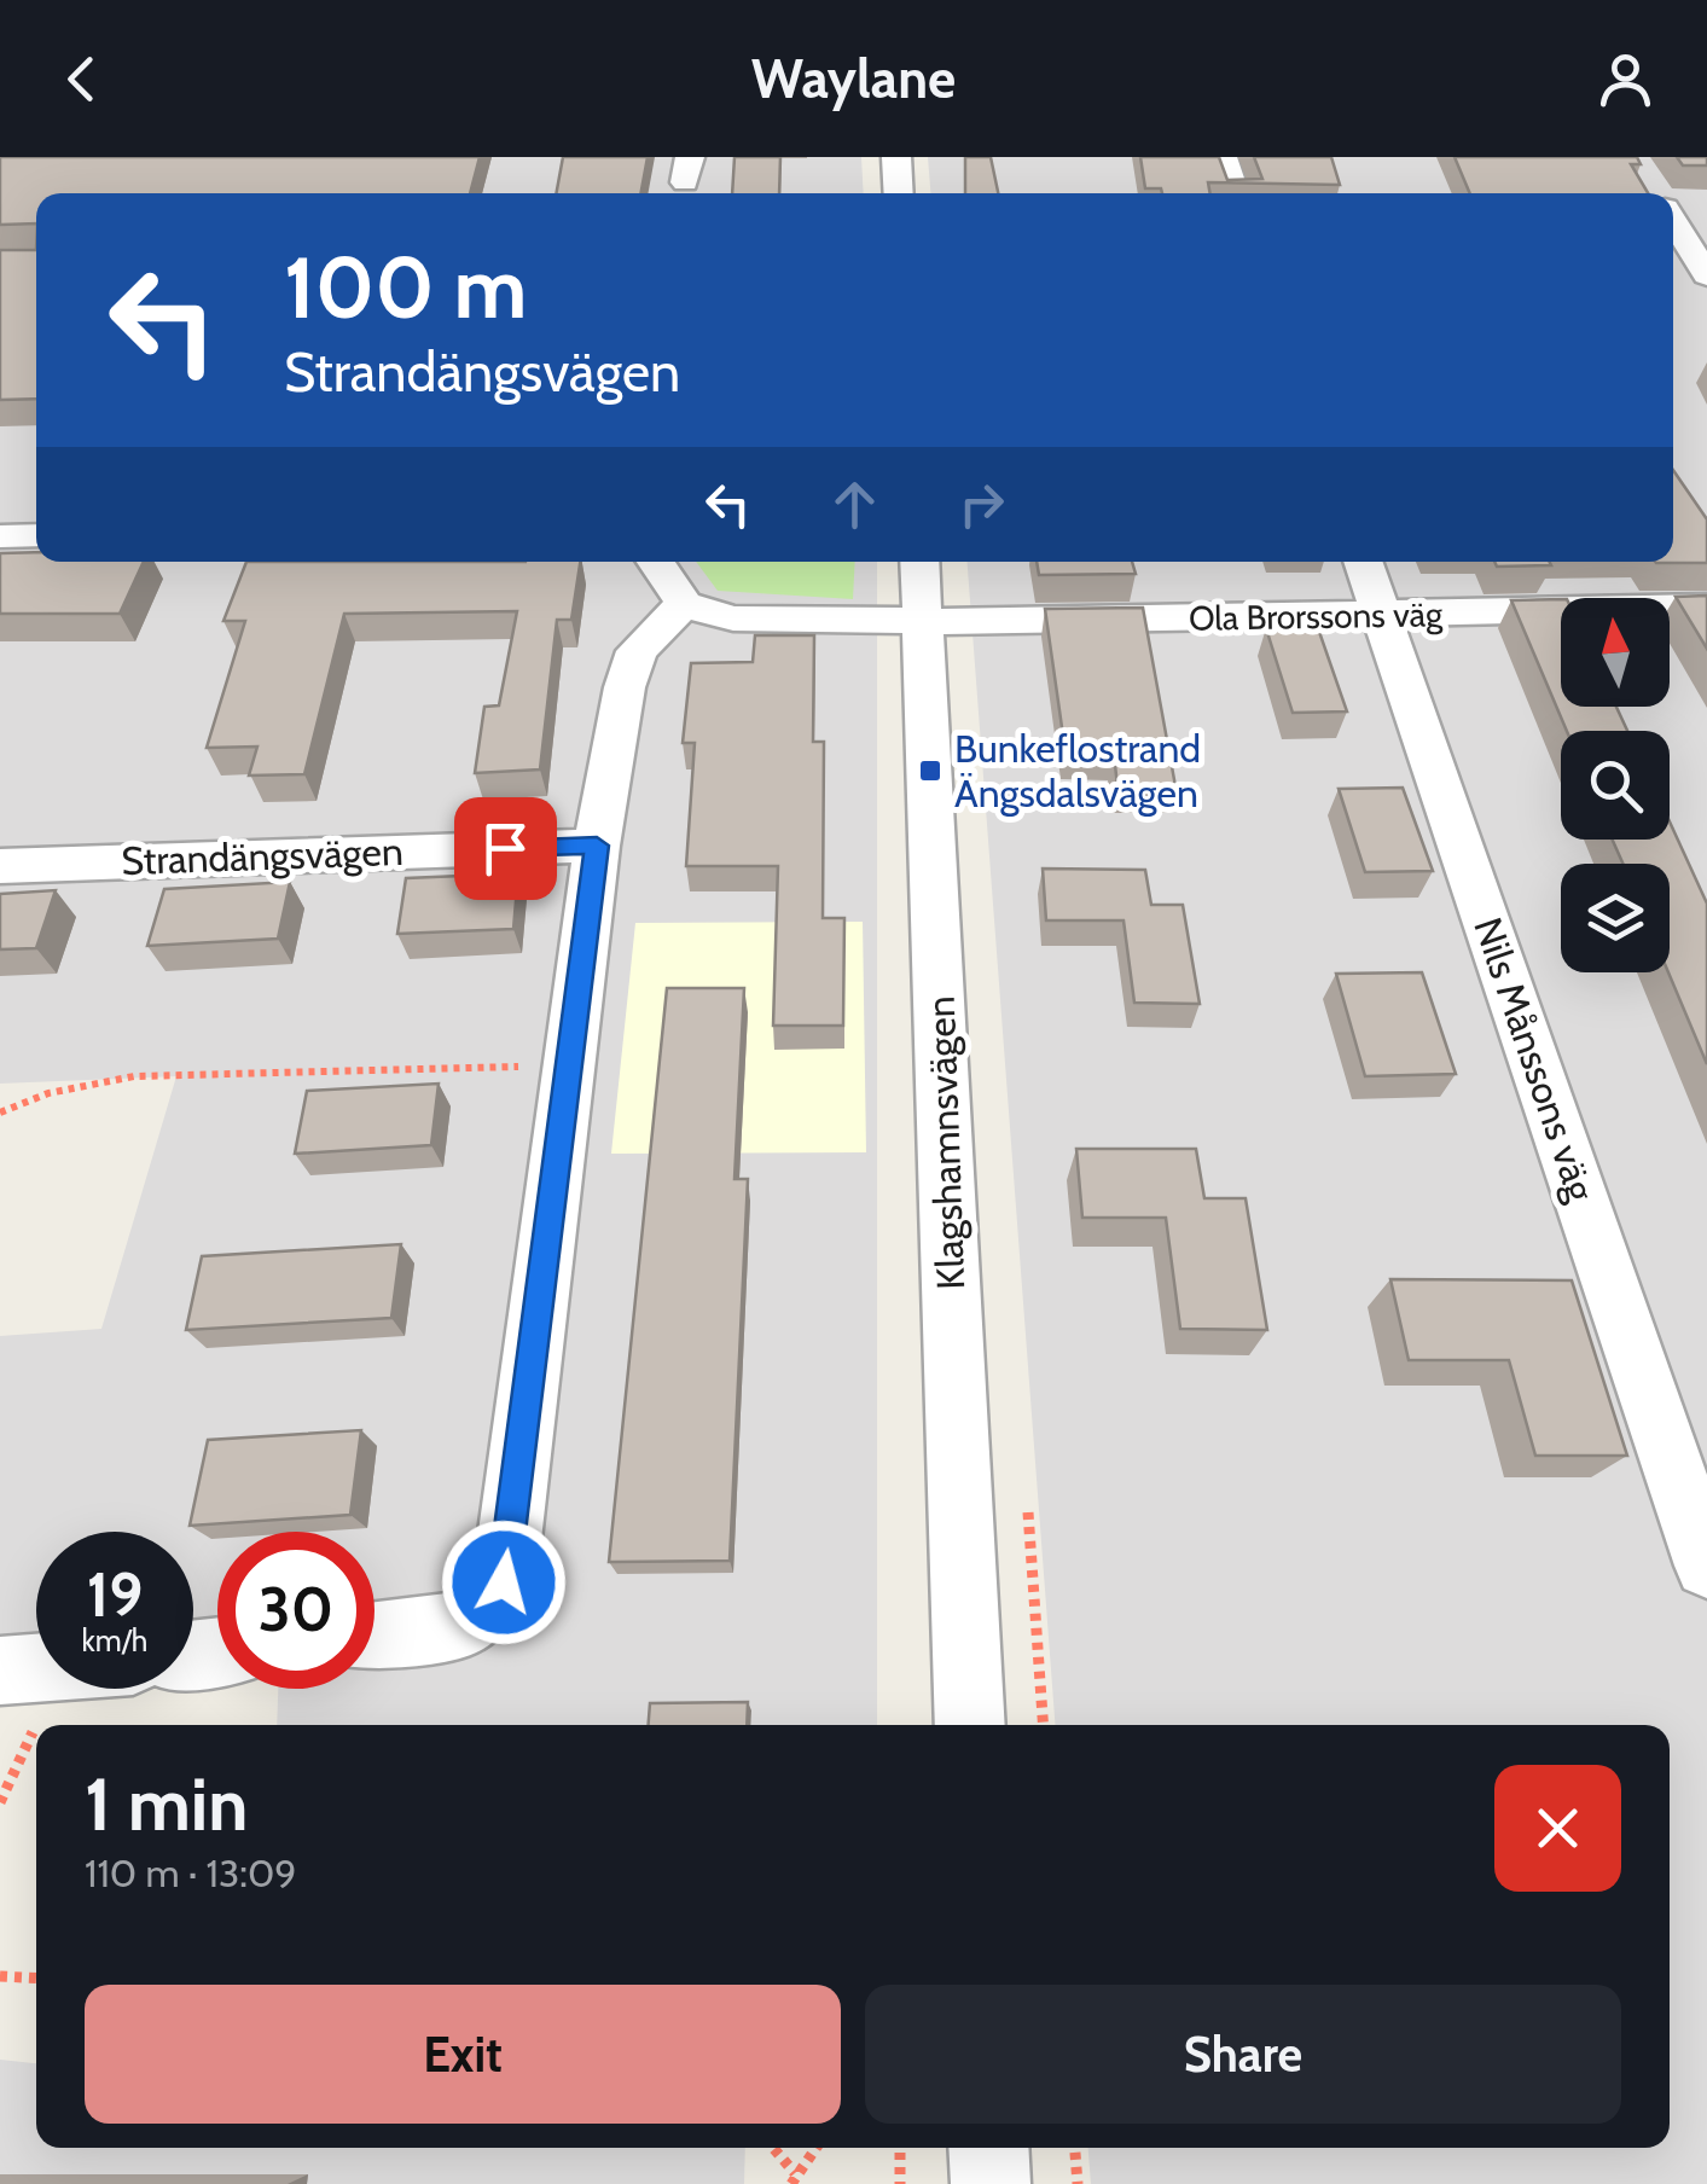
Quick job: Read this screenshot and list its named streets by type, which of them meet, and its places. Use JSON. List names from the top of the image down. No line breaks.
{"streets":{"street":["Ola Brorssons väg","Strandängsvägen","Nils Månssons väg","Klagshamnsvägen"]},"crossings":[["Ola Brorssons väg","Nils Månssons väg"],["Ola Brorssons väg","Klagshamnsvägen"]],"places":{"transit":["Bunkeflostrand Ängsdalsvägen"]},"north":"top","page":{"header":"Waylane","turn":["100 m","Strandängsvägen"],"speed":"19 km/h","limit":"30","heading":["1 min","110 m · 13:09"],"buttons":["Exit","Share"]}}
